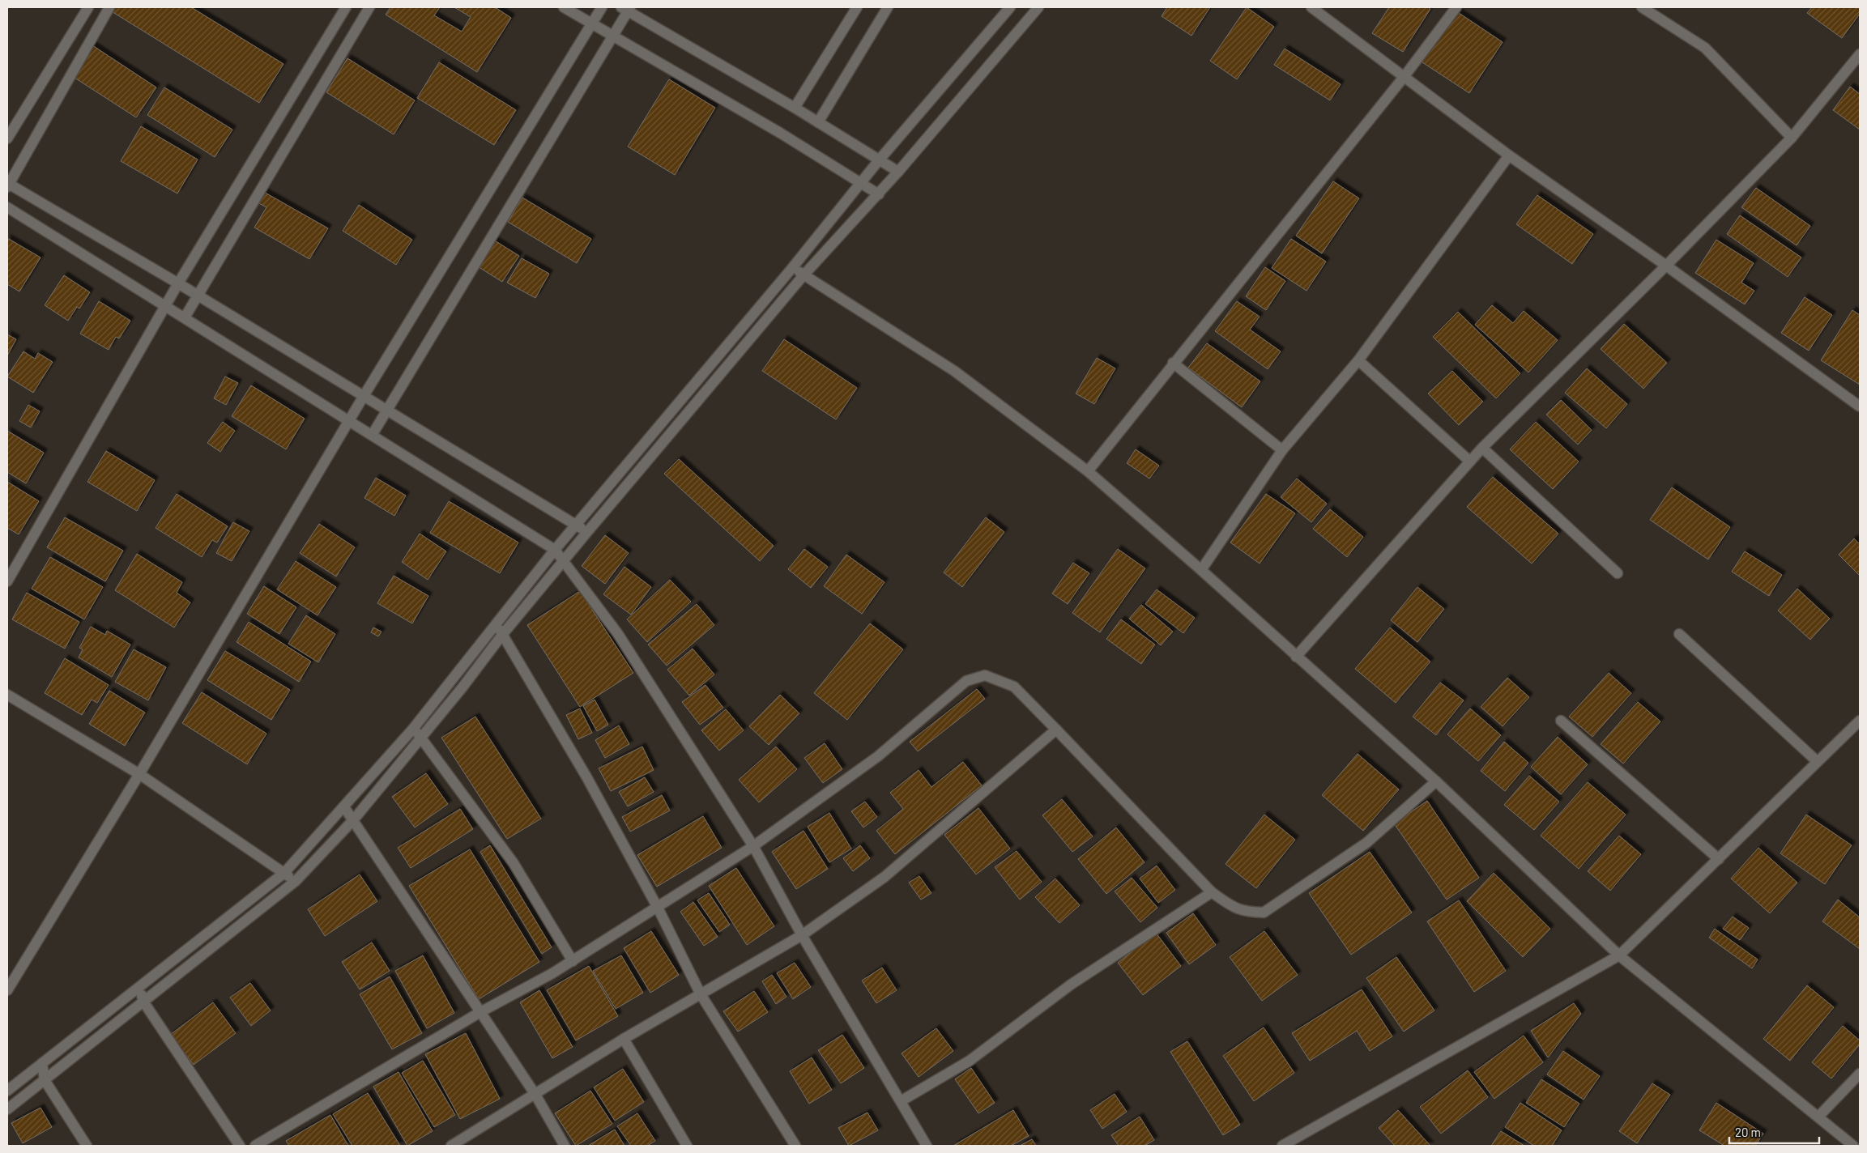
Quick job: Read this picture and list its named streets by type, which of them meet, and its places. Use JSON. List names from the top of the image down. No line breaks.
{"scale_bar":"20 m"}
